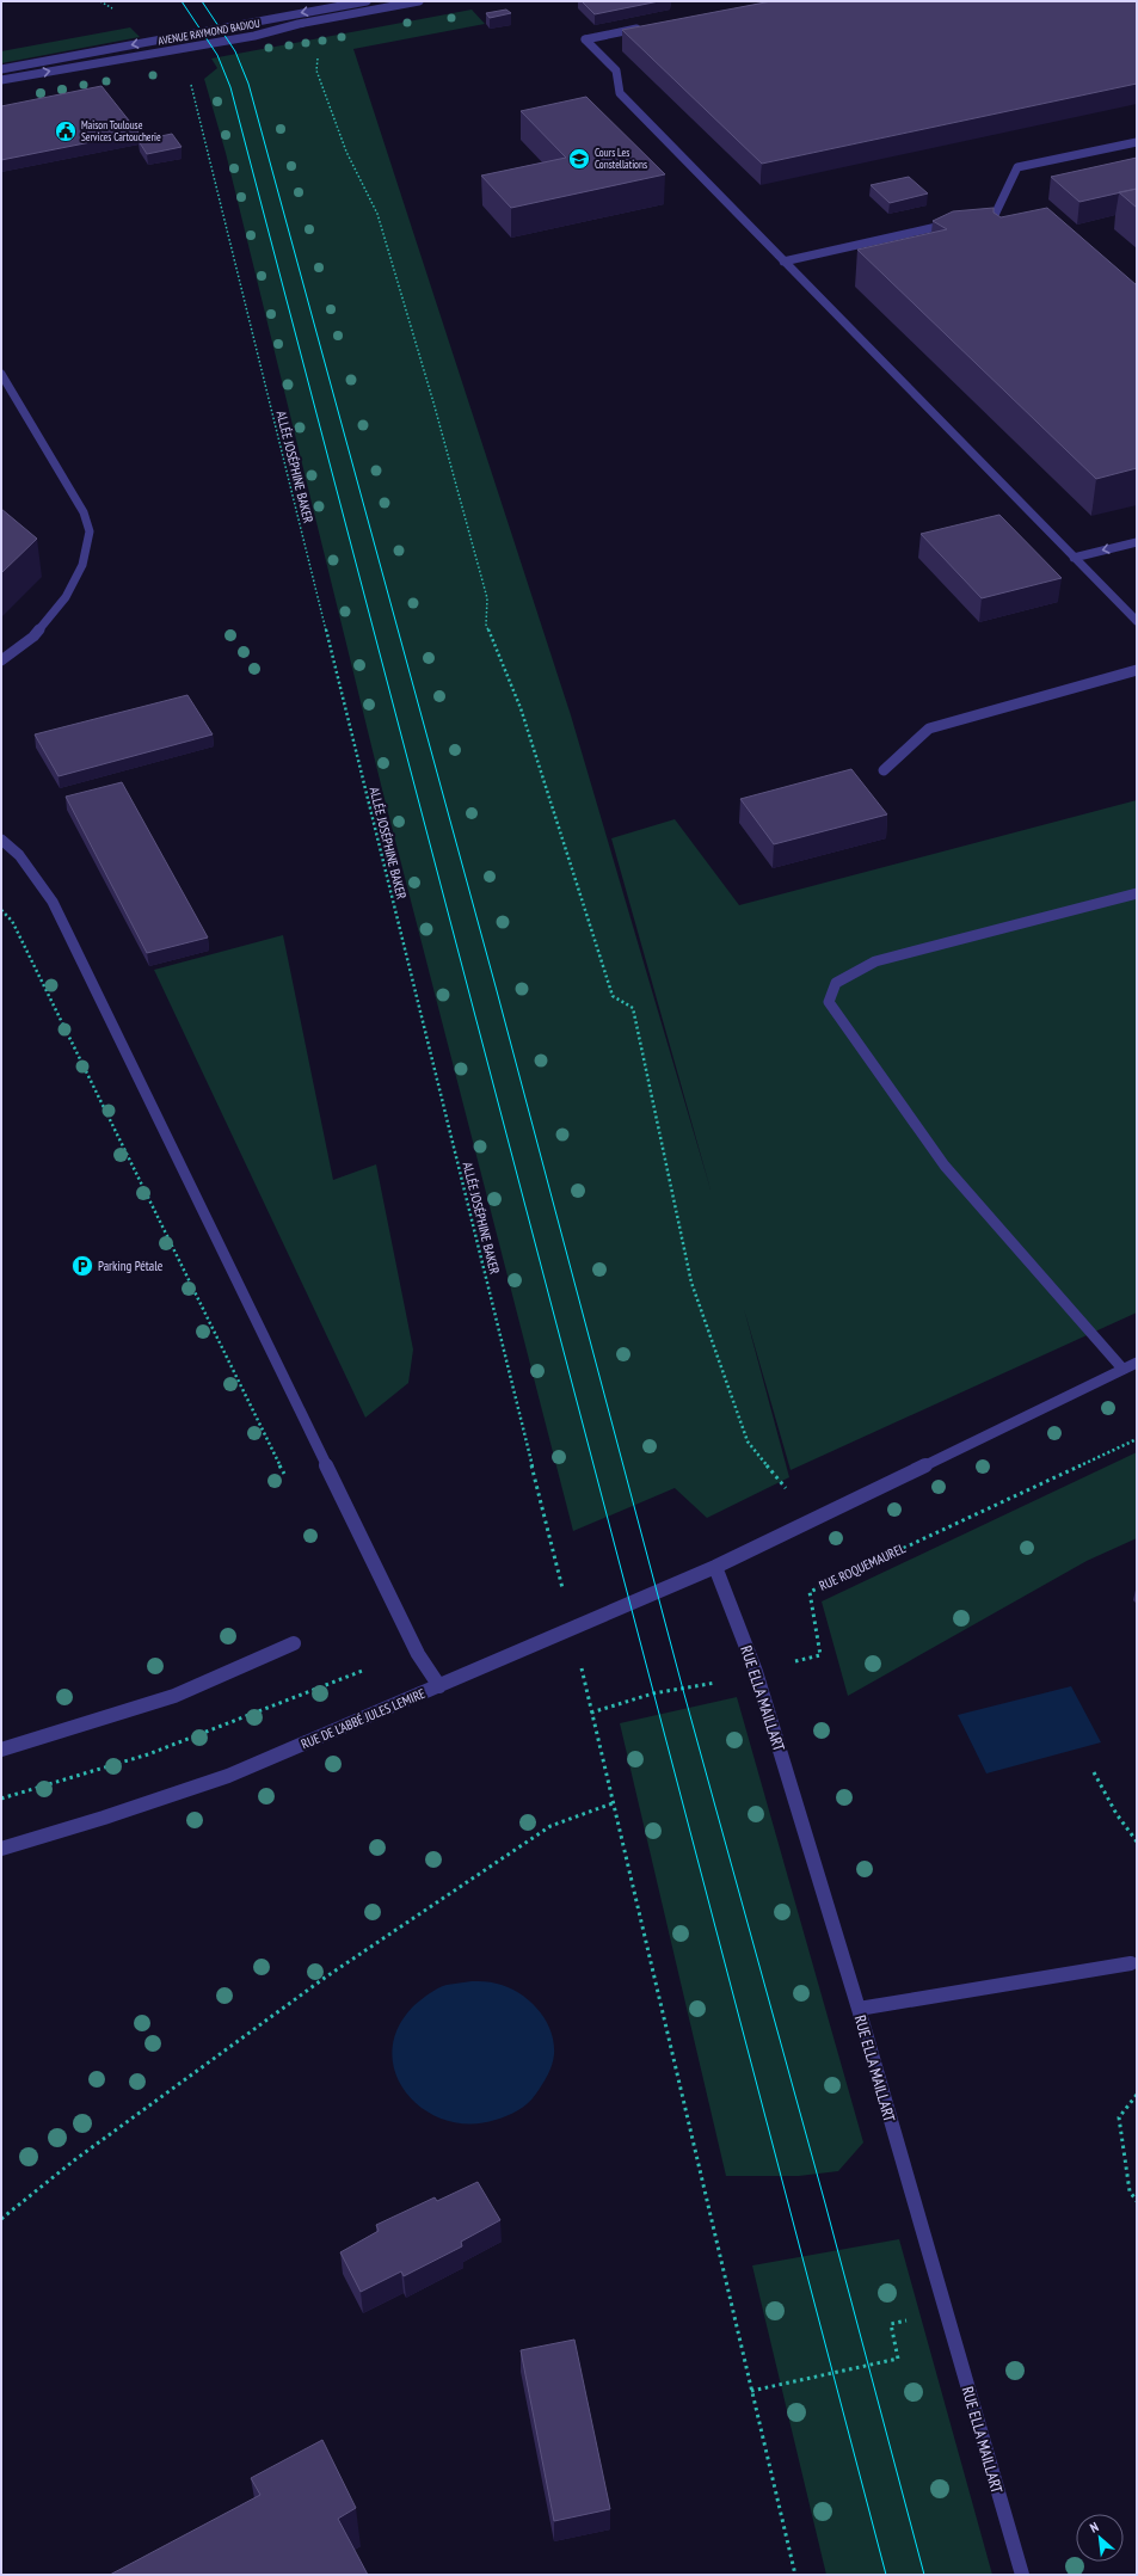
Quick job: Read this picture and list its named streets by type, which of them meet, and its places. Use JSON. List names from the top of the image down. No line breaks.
{"streets":{"street":["AVENUE RAYMOND BADIOU","RUE ELLA MAILLART","RUE DE L'ABBÉ JULES LEMIRE"],"path":["ALLÉE JOSÉPHINE BAKER","RUE ROQUEMAUREL"]},"crossings":[["ALLÉE JOSÉPHINE BAKER","RUE DE L'ABBÉ JULES LEMIRE"],["RUE ROQUEMAUREL","RUE ELLA MAILLART"],["RUE ELLA MAILLART","RUE DE L'ABBÉ JULES LEMIRE"]],"places":{"public building":["Maison Toulouse Services Cartoucherie"],"school or university":["Cours Les Constellations"],"parking":["Parking Pétale"]},"north":"top left"}
